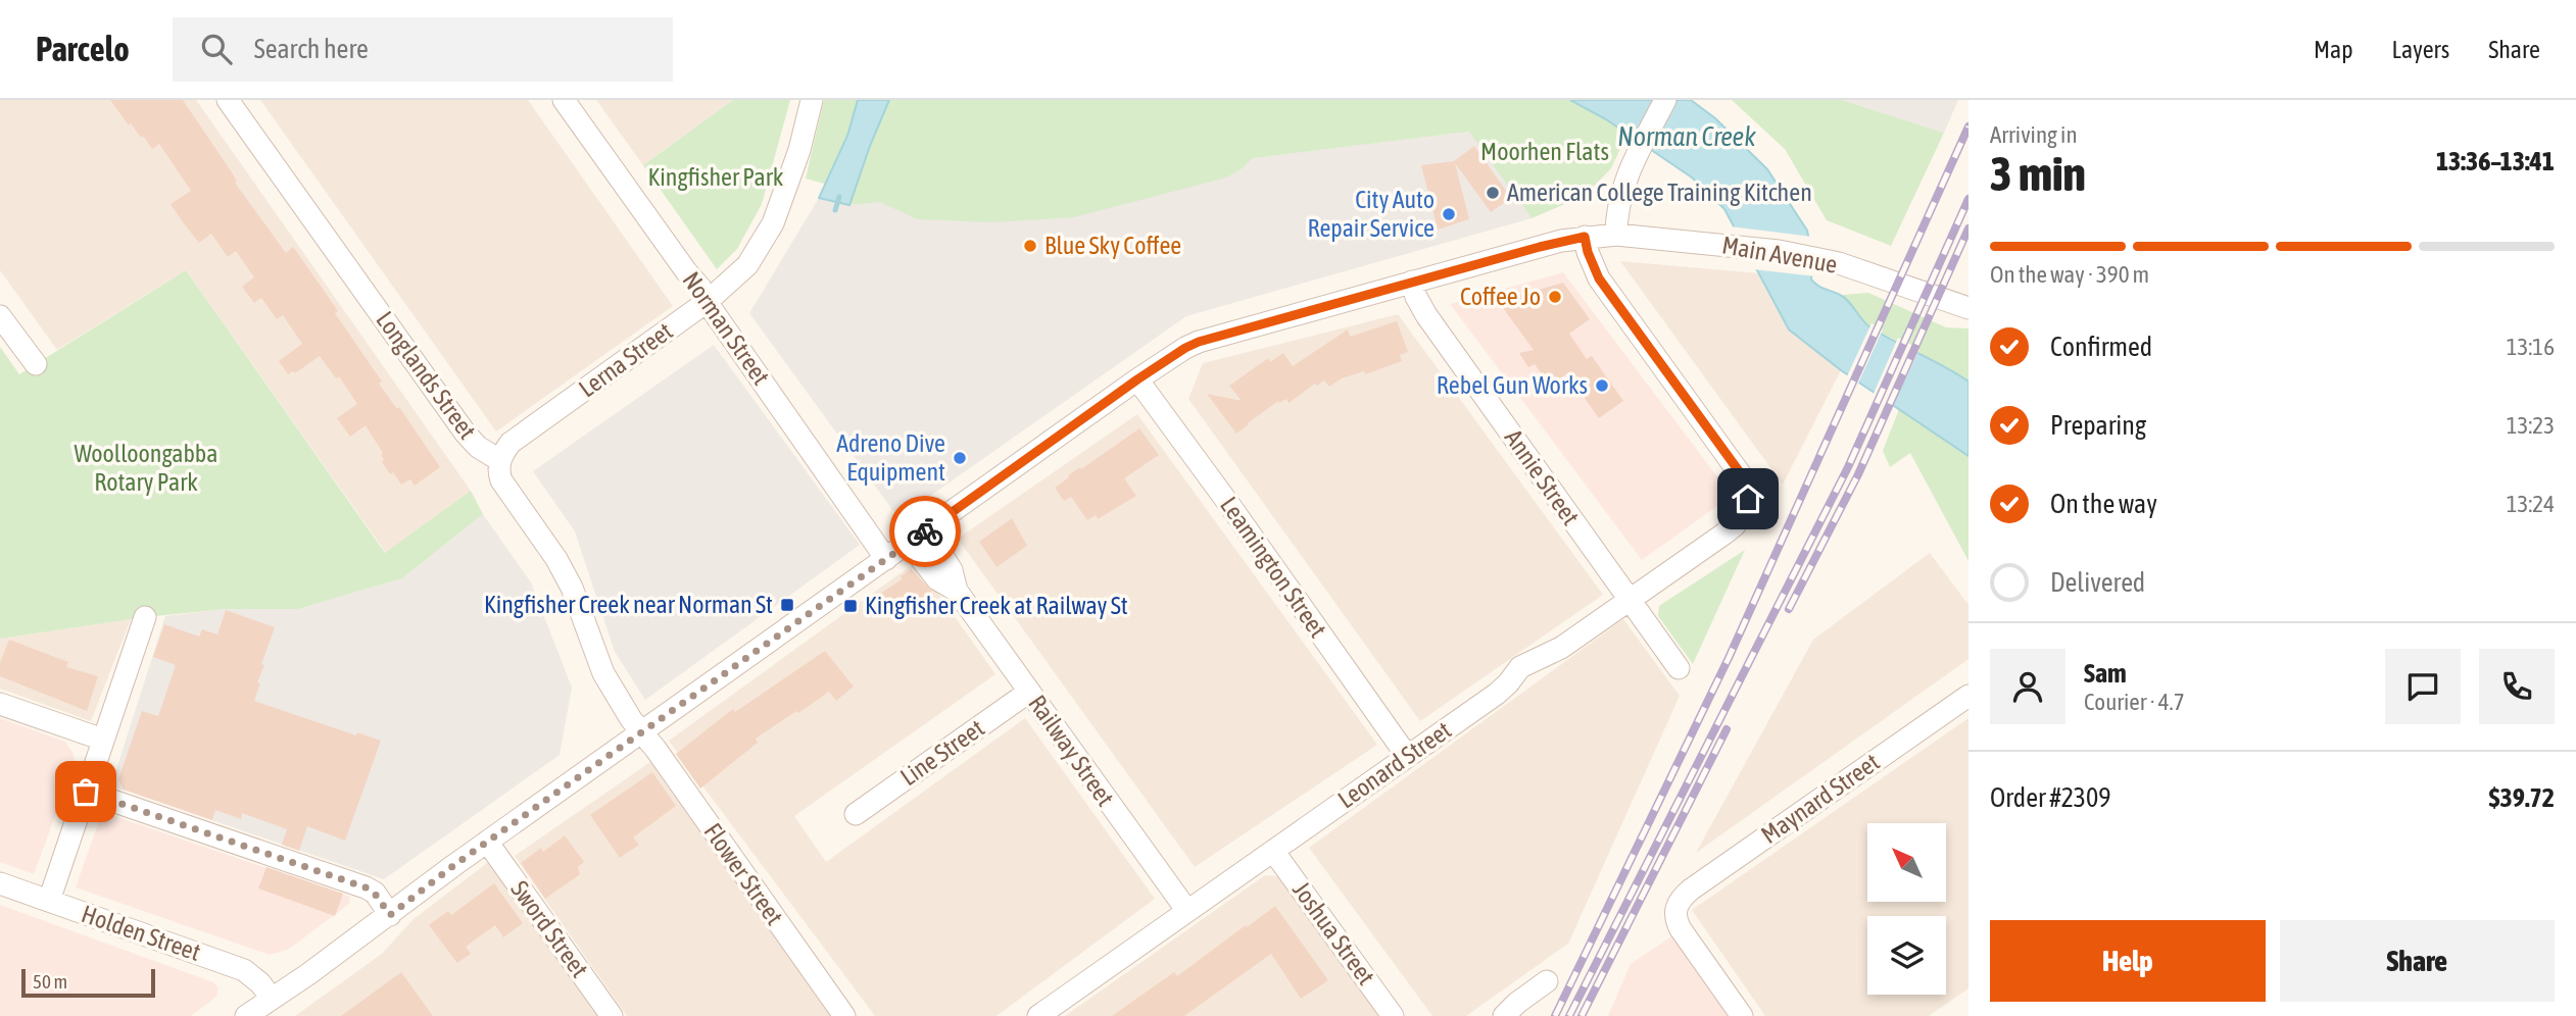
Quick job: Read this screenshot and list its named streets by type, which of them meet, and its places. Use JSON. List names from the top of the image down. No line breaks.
{"streets":{"street":["Main Avenue","Norman Street","Lerna Street","Longlands Street","Annie Street","Leamington Street","Railway Street","Line Street","Leonard Street","Maynard Street","Flower Street","Sword Street","Holden Street","Joshua Street"]},"crossings":[["Main Avenue","Norman Street"],["Main Avenue","Longlands Street"],["Main Avenue","Annie Street"],["Main Avenue","Leamington Street"],["Main Avenue","Railway Street"],["Main Avenue","Leonard Street"],["Main Avenue","Flower Street"],["Main Avenue","Sword Street"],["Main Avenue","Holden Street"],["Norman Street","Lerna Street"],["Lerna Street","Longlands Street"],["Longlands Street","Flower Street"],["Annie Street","Leonard Street"],["Leamington Street","Leonard Street"],["Railway Street","Line Street"],["Railway Street","Leonard Street"],["Leonard Street","Joshua Street"]],"water":["Norman Creek"],"parks":["Moorhen Flats","Kingfisher Park","Woolloongabba Rotary Park"],"places":{"other":["American College Training Kitchen","City Auto Repair Service","Blue Sky Coffee","Coffee Jo","Rebel Gun Works","Adreno Dive Equipment"],"transit":["Kingfisher Creek near Norman St","Kingfisher Creek at Railway St"]},"scale_bar":"50 m","north":"top left","page":{"header":"Parcelo","search":"Search here","nav":["Map","Layers","Share"],"heading":["3 min","Arriving in","13:36–13:41"],"panel":["Sam","Courier · 4.7","Order #2309","$39.72"],"bar":"On the way · 390 m","list":[["Confirmed","13:16"],["Preparing","13:23"],["On the way","13:24"],"Delivered"],"buttons":["Help","Share"],"scale":"50 m"}}
